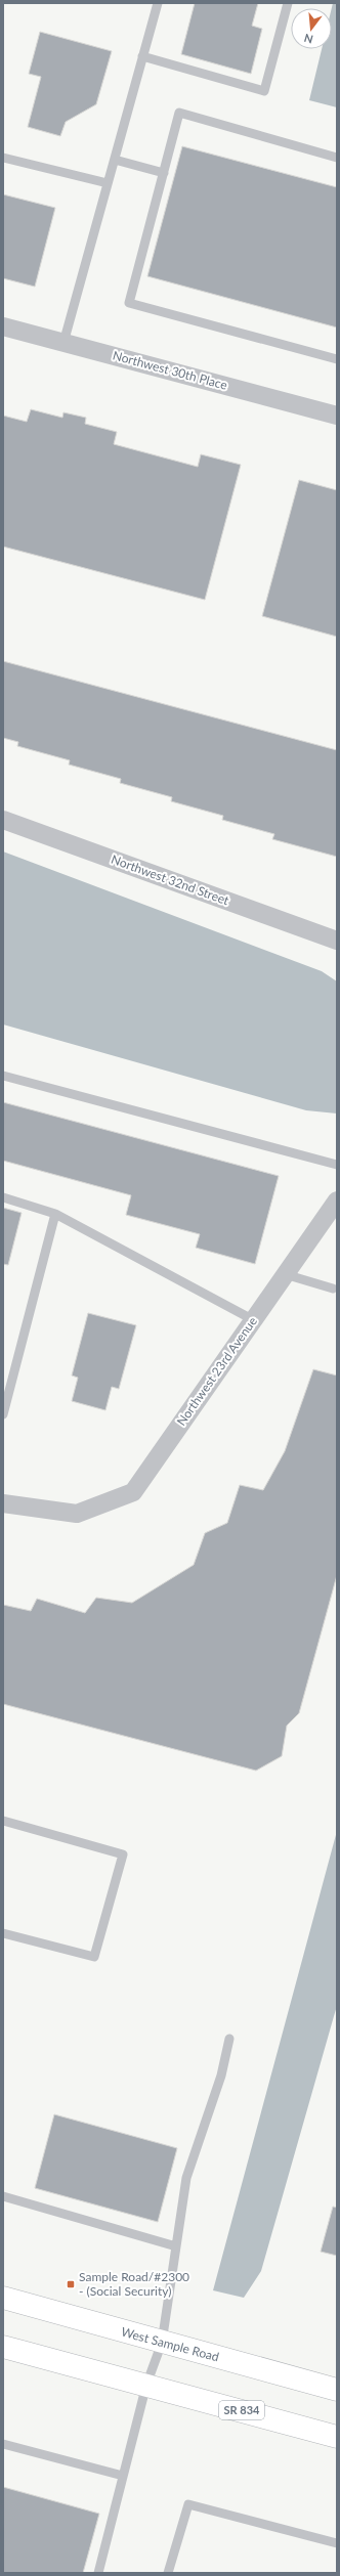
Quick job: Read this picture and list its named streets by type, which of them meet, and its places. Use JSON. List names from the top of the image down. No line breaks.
{"streets":{"main road":["West Sample Road","SR 834"],"street":["Northwest 30th Place","Northwest 32nd Street","Northwest 23rd Avenue"]},"places":{"transit":["Sample Road/#2300 - (Social Security)"]},"north":"bottom"}
